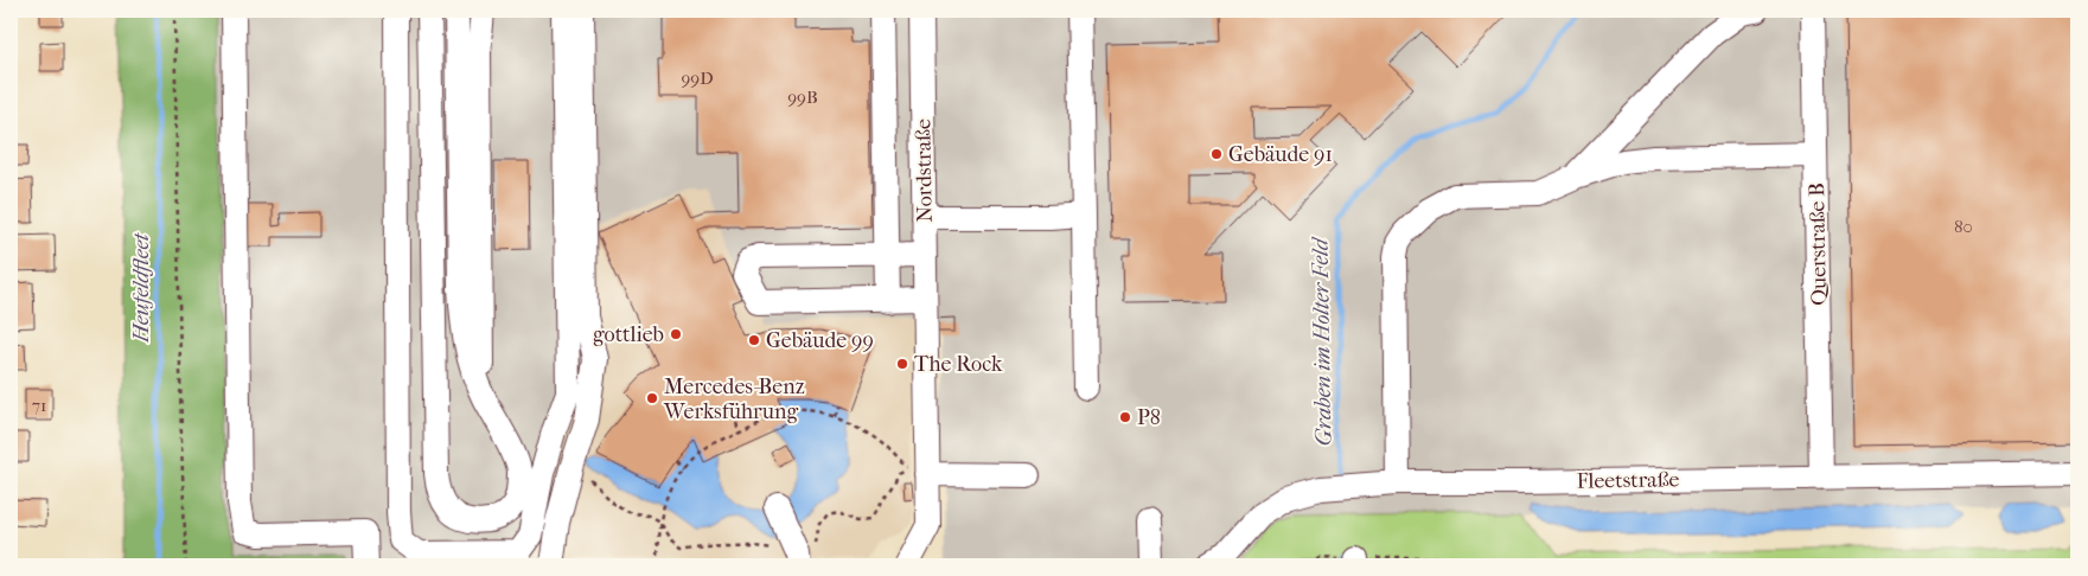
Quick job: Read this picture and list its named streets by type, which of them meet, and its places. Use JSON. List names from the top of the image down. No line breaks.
{"streets":{"street":["Nordstraße","Querstraße B","Fleetstraße"]},"crossings":[["Querstraße B","Fleetstraße"]],"water":["Heufeldfleet","Graben im Holter Feld"],"places":["Gebäude 91","gottlieb","Gebäude 99","The Rock","Mercedes-Benz Werksführung","P8"],"house_numbers":["99D","99B","80","71"]}
